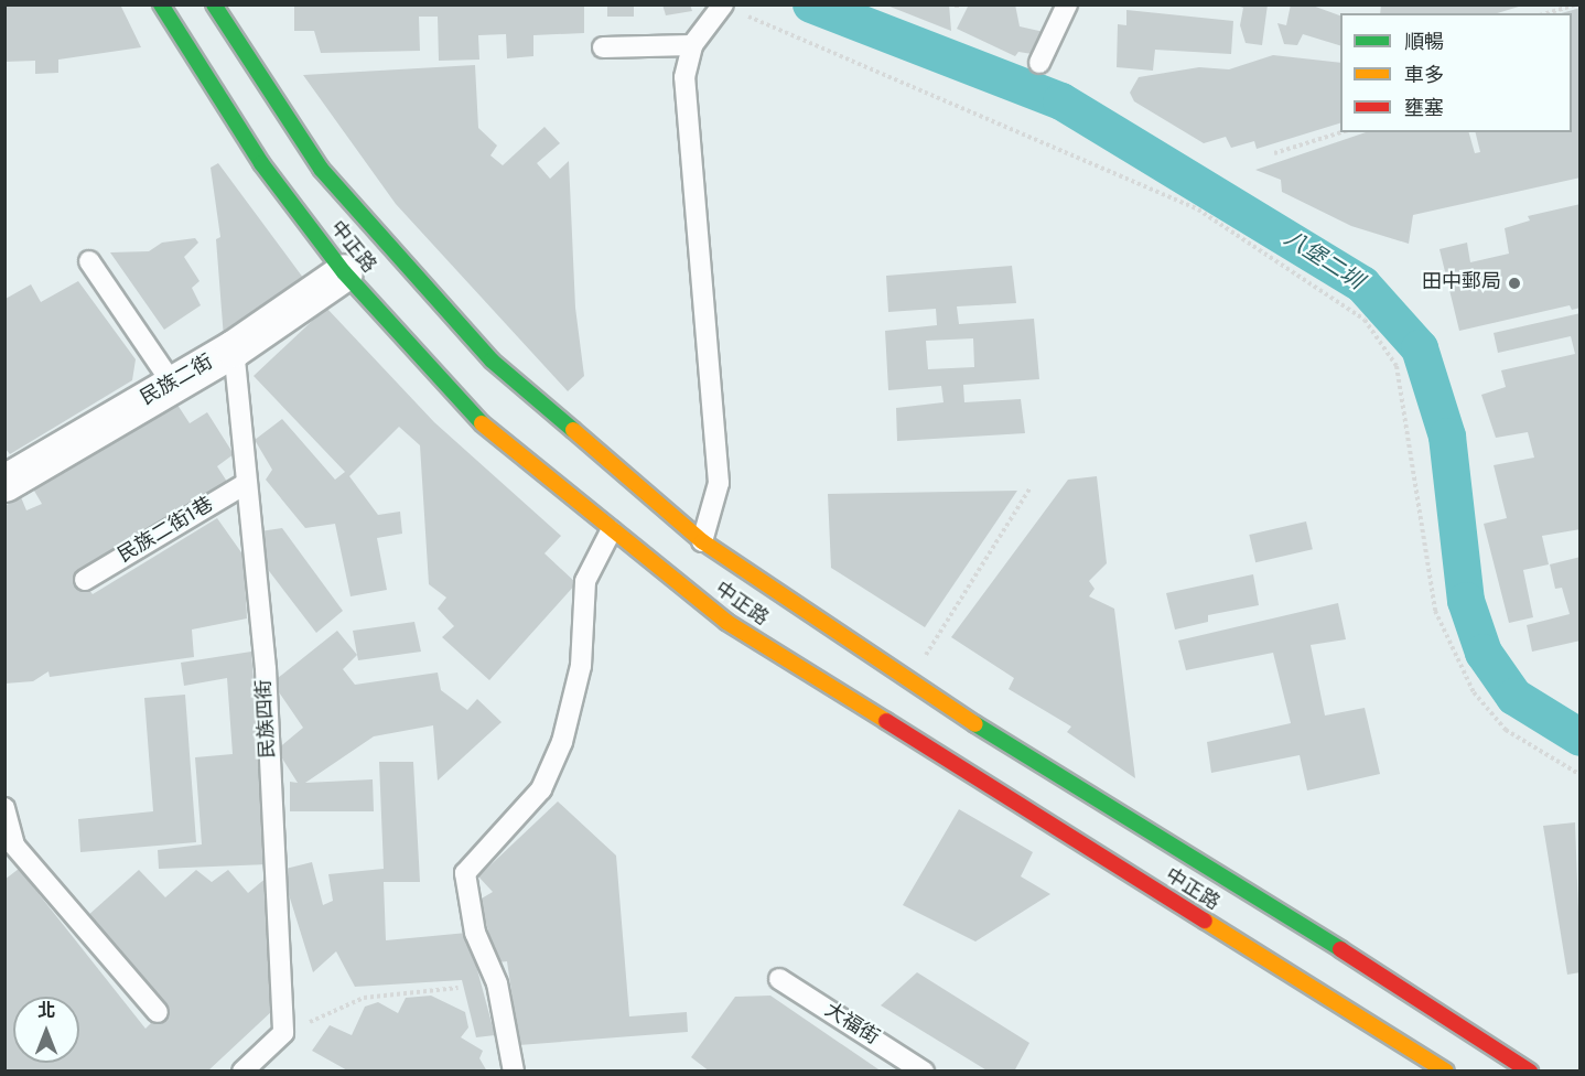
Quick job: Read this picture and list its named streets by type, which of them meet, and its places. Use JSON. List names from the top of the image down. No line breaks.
{"streets":{"main road":["中正路"],"street":["民族二街"],"lane":["民族二街1巷","民族四街","大福街"]},"crossings":[["中正路","民族二街"],["民族二街","民族四街"],["民族二街1巷","民族四街"]],"water":["八堡二圳"],"places":["田中郵局"],"legend":["順暢","車多","壅塞"],"north":"top"}
